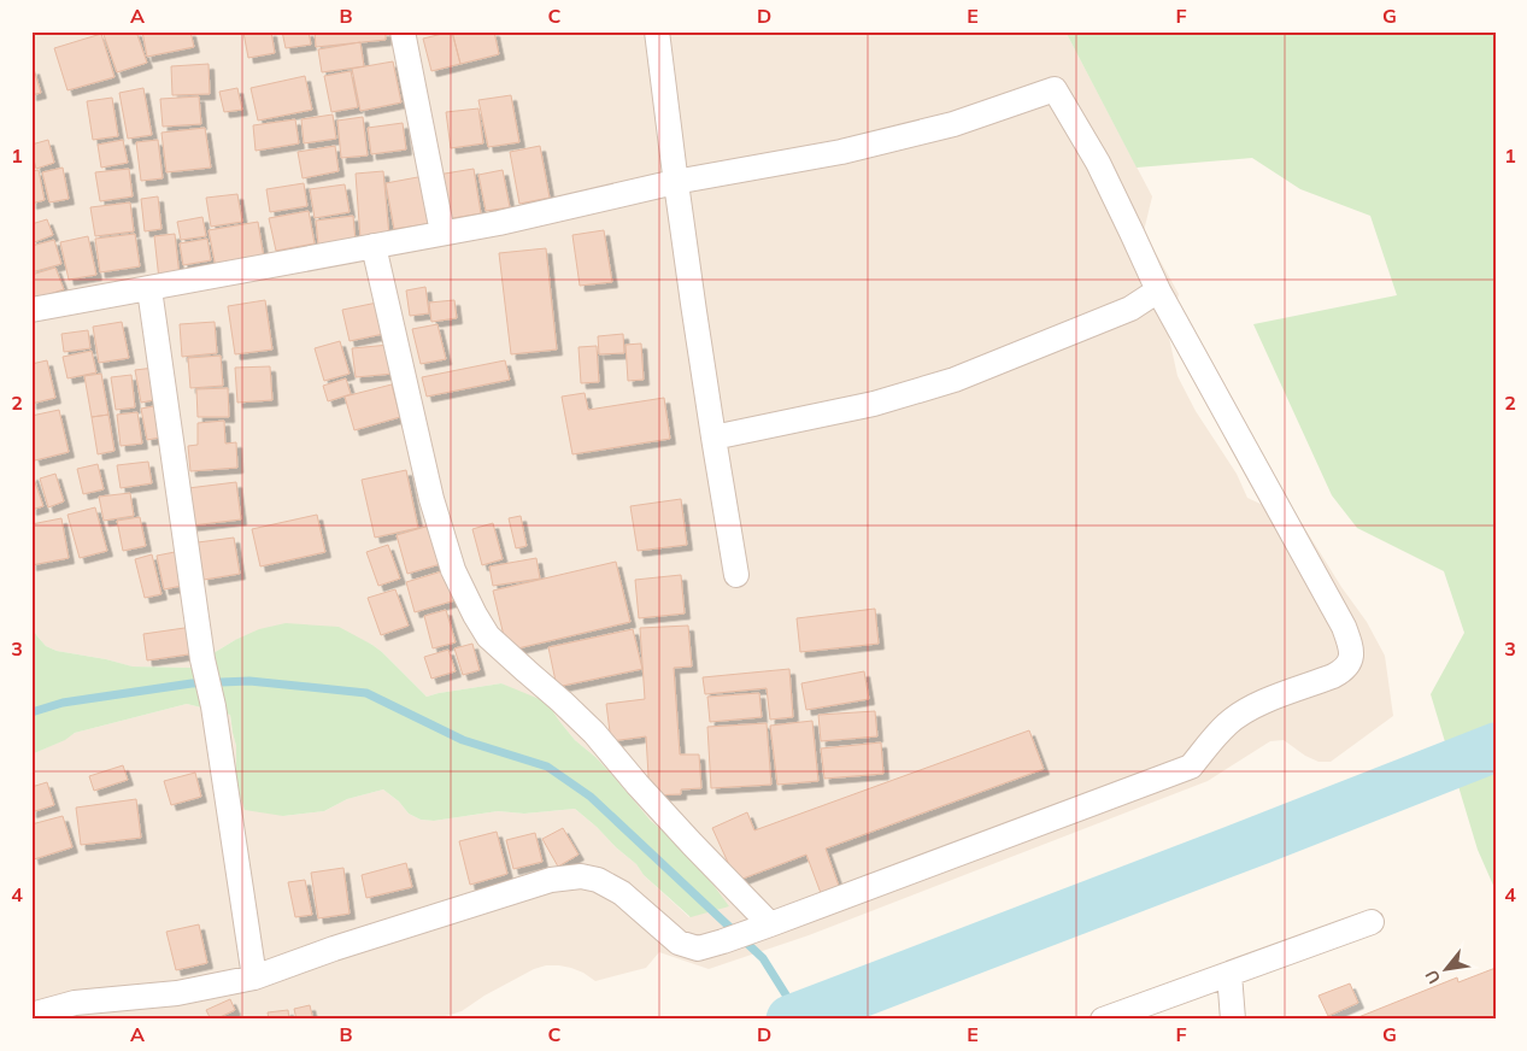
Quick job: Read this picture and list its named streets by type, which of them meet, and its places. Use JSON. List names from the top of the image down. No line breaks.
{"north":"bottom left","grid":{"columns":["A","B","C","D","E","F","G"],"rows":["1","2","3","4"]}}
